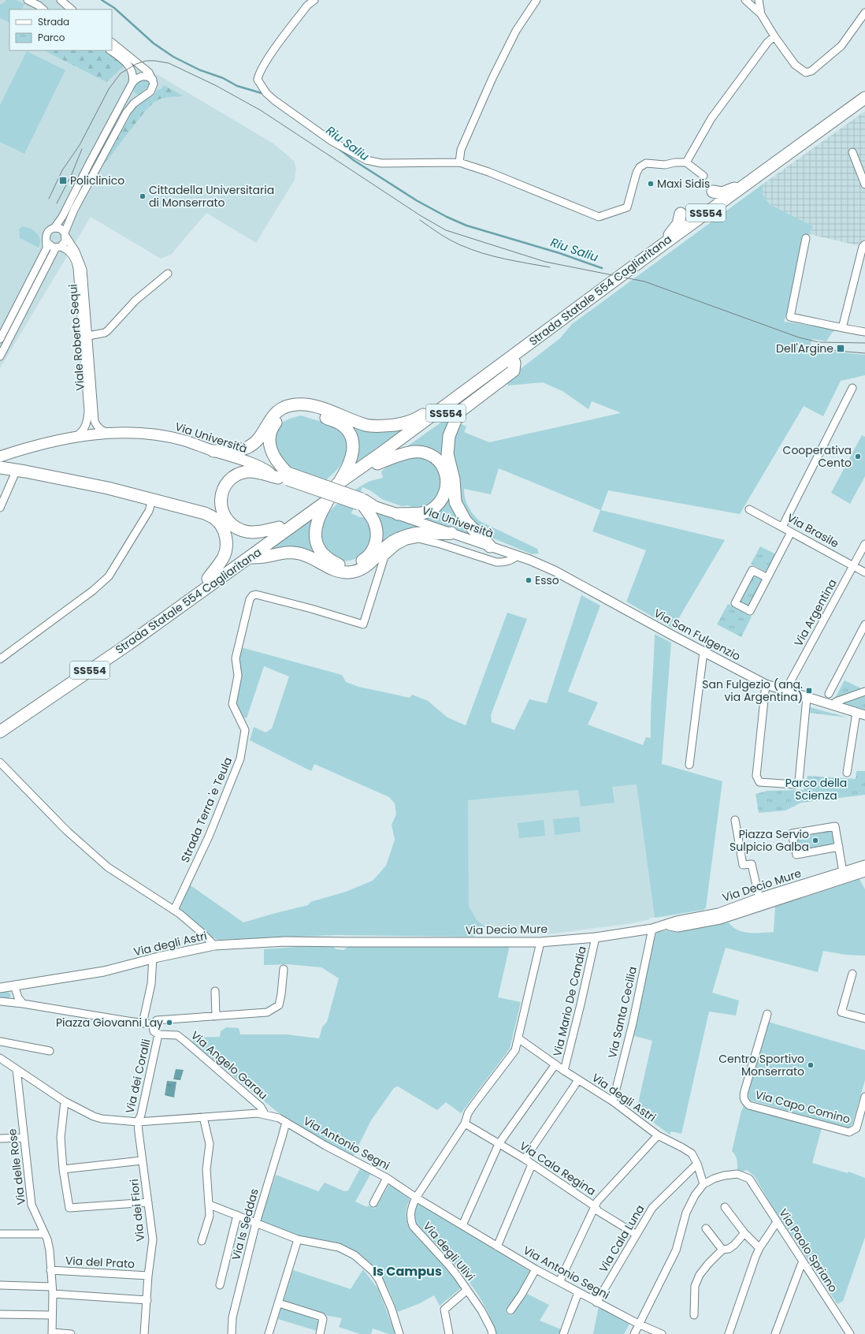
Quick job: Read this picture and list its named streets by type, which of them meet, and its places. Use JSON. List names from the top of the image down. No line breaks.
{"streets":{"highway":["SS554","Strada Statale 554 Cagliaritana"],"main road":["Via Università"],"street":["Viale Roberto Sequi","Via Brasile","Via Argentina","Via San Fulgenzio","Strada Terra 'e Teula","Via Decio Mure","Via degli Astri","Via Mario De Candia","Via Santa Cecilia","Via Angelo Garau","Via dei Coralli","Via Capo Comino","Via Antonio Segni","Via delle Rose","Via Cala Regina","Via dei Fiori","Via Is Seddas","Via Cala Luna","Via Paolo Spriano","Via degli Ulivi","Via del Prato"]},"crossings":[["Viale Roberto Sequi","Via Università"],["Via Università","Via San Fulgenzio"],["Via Università","Strada Terra 'e Teula"],["Via Brasile","Via Argentina"],["Via Argentina","Via San Fulgenzio"],["Via San Fulgenzio","Strada Terra 'e Teula"],["Via Decio Mure","Via degli Astri"],["Via Decio Mure","Via Mario De Candia"],["Via Decio Mure","Via Santa Cecilia"],["Via Decio Mure","Via degli Ulivi"],["Via degli Astri","Via Mario De Candia"],["Via degli Astri","Via Santa Cecilia"],["Via degli Astri","Via Cala Luna"],["Via degli Astri","Via Paolo Spriano"],["Via degli Astri","Via degli Ulivi"],["Via Angelo Garau","Via dei Coralli"],["Via Angelo Garau","Via Antonio Segni"],["Via dei Coralli","Via Antonio Segni"],["Via dei Coralli","Via dei Fiori"],["Via Antonio Segni","Via delle Rose"],["Via Antonio Segni","Via dei Fiori"],["Via Antonio Segni","Via Is Seddas"],["Via Antonio Segni","Via Cala Luna"],["Via Antonio Segni","Via degli Ulivi"],["Via delle Rose","Via del Prato"],["Via Cala Regina","Via Cala Luna"],["Via Cala Regina","Via degli Ulivi"],["Via dei Fiori","Via del Prato"]],"districts":["Is Campus"],"water":["Riu Saliu"],"parks":["Parco della Scienza"],"places":{"transit":["Policlinico","Dell'Argine","San Fulgezio (ang. via Argentina)"],"other":["Maxi Sidis","Cittadella Universitaria di Monserrato","Cooperativa Cento","Esso","Piazza Servio Sulpicio Galba","Piazza Giovanni Lay","Centro Sportivo Monserrato"]},"legend":["Strada","Parco"]}
